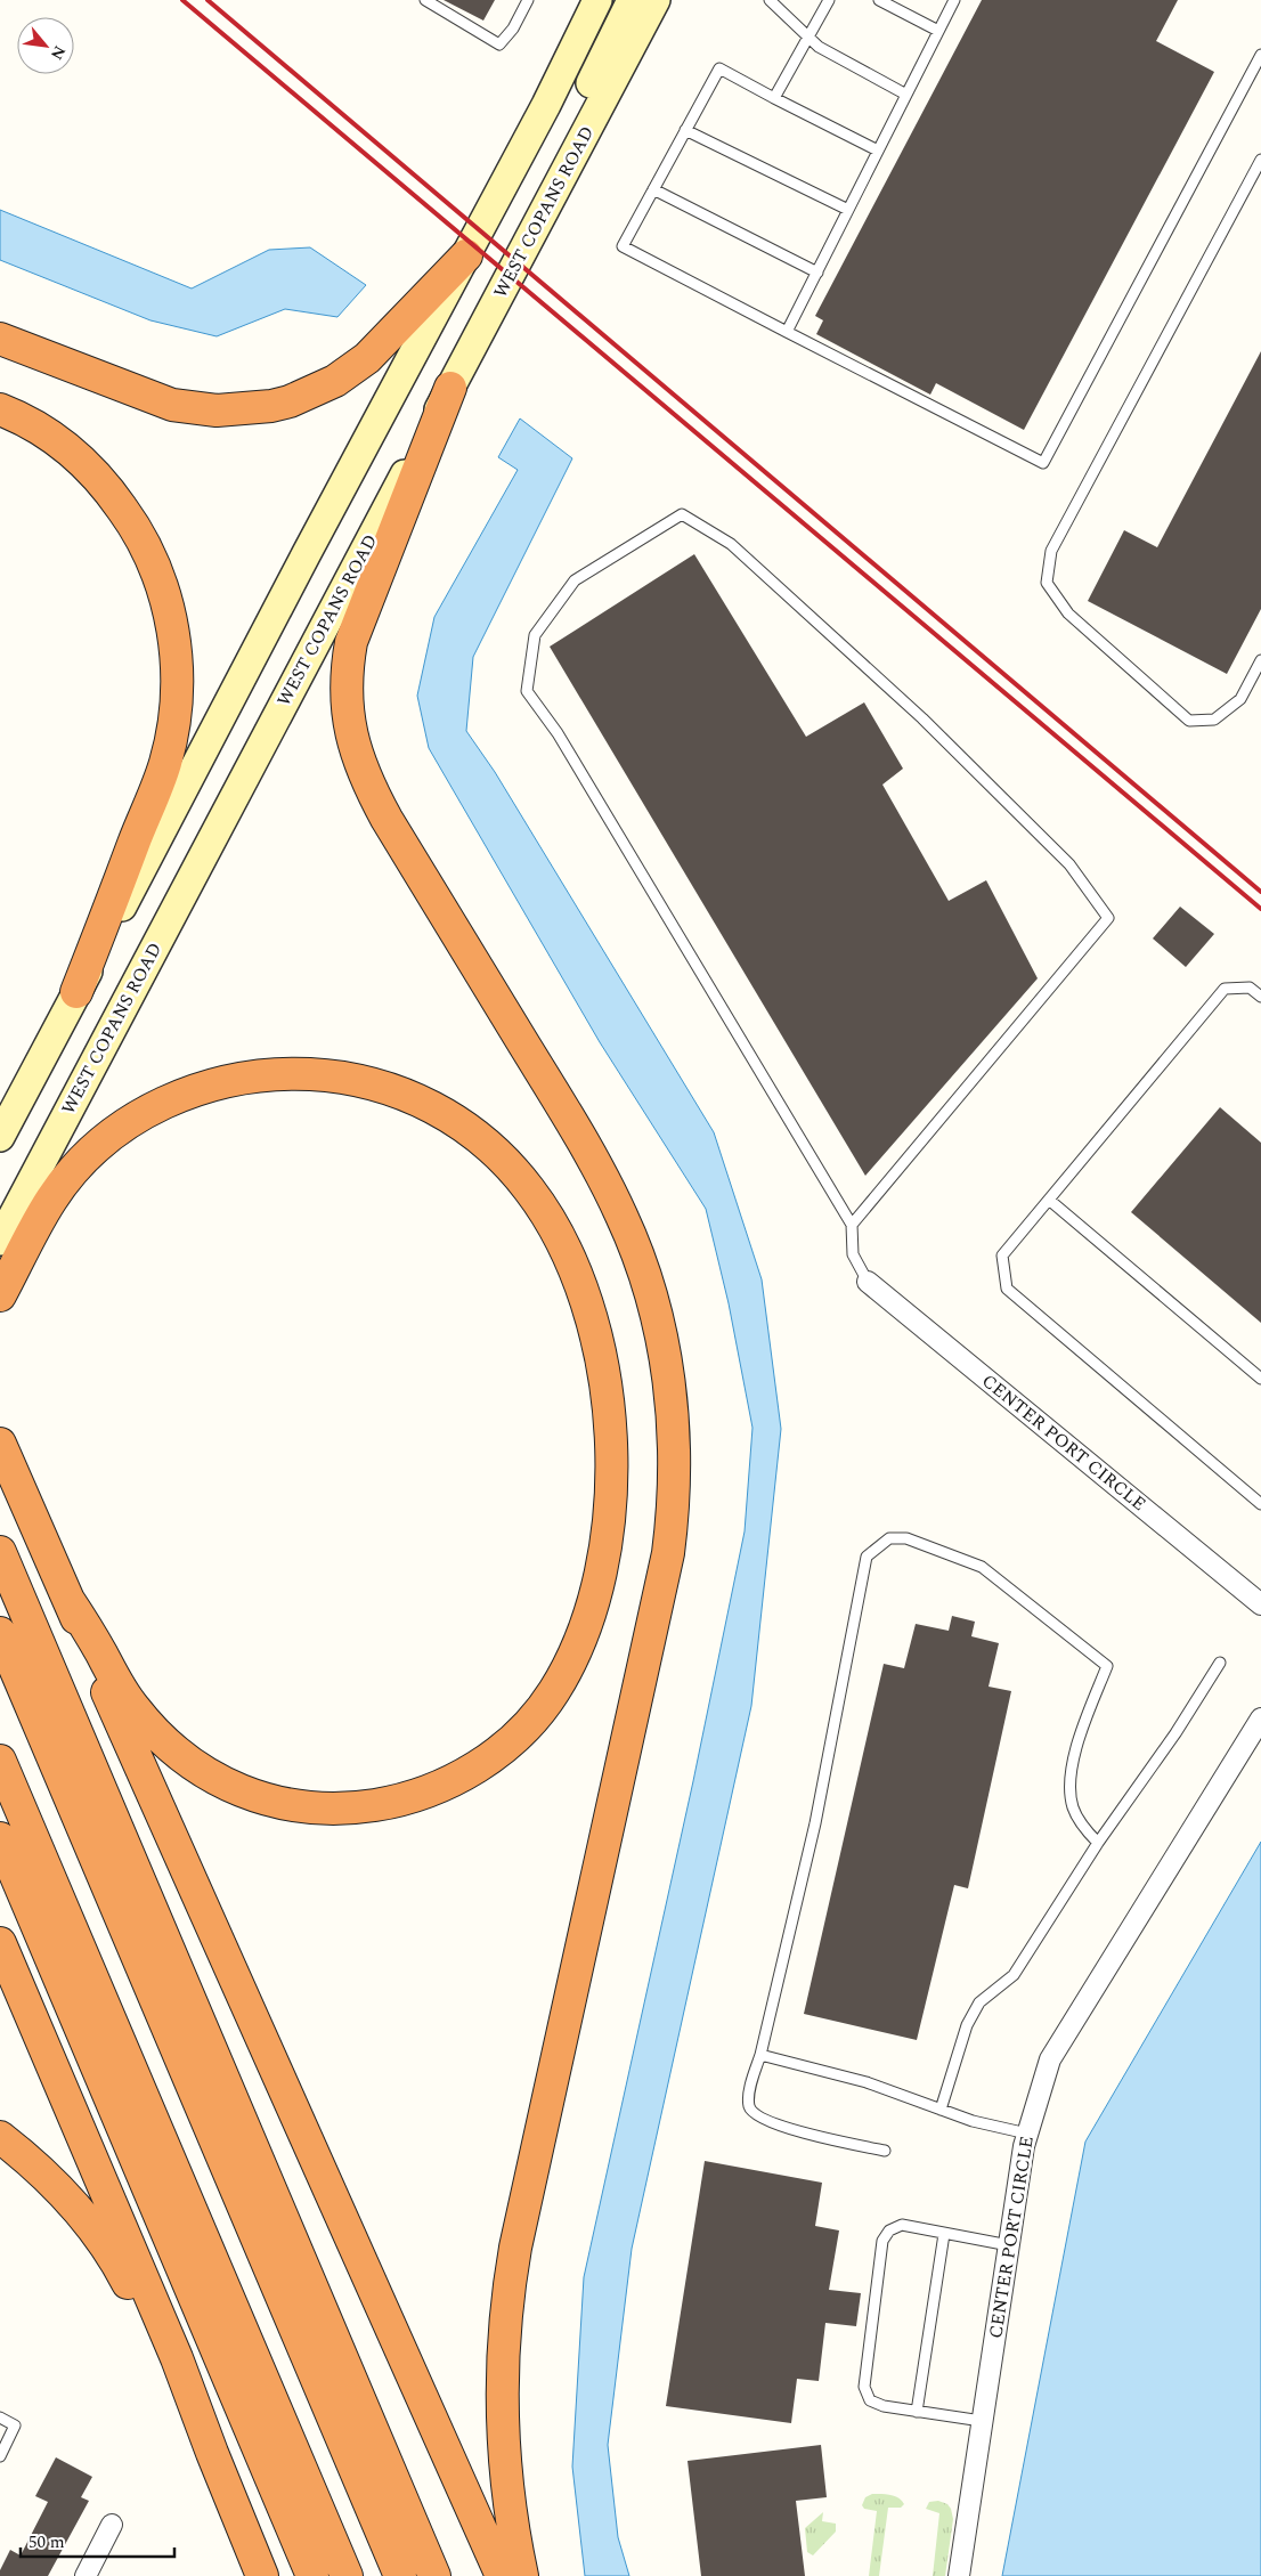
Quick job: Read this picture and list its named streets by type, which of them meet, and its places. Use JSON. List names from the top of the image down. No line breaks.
{"streets":{"main road":["WEST COPANS ROAD"],"street":["CENTER PORT CIRCLE"]},"scale_bar":"50 m","north":"bottom right"}
